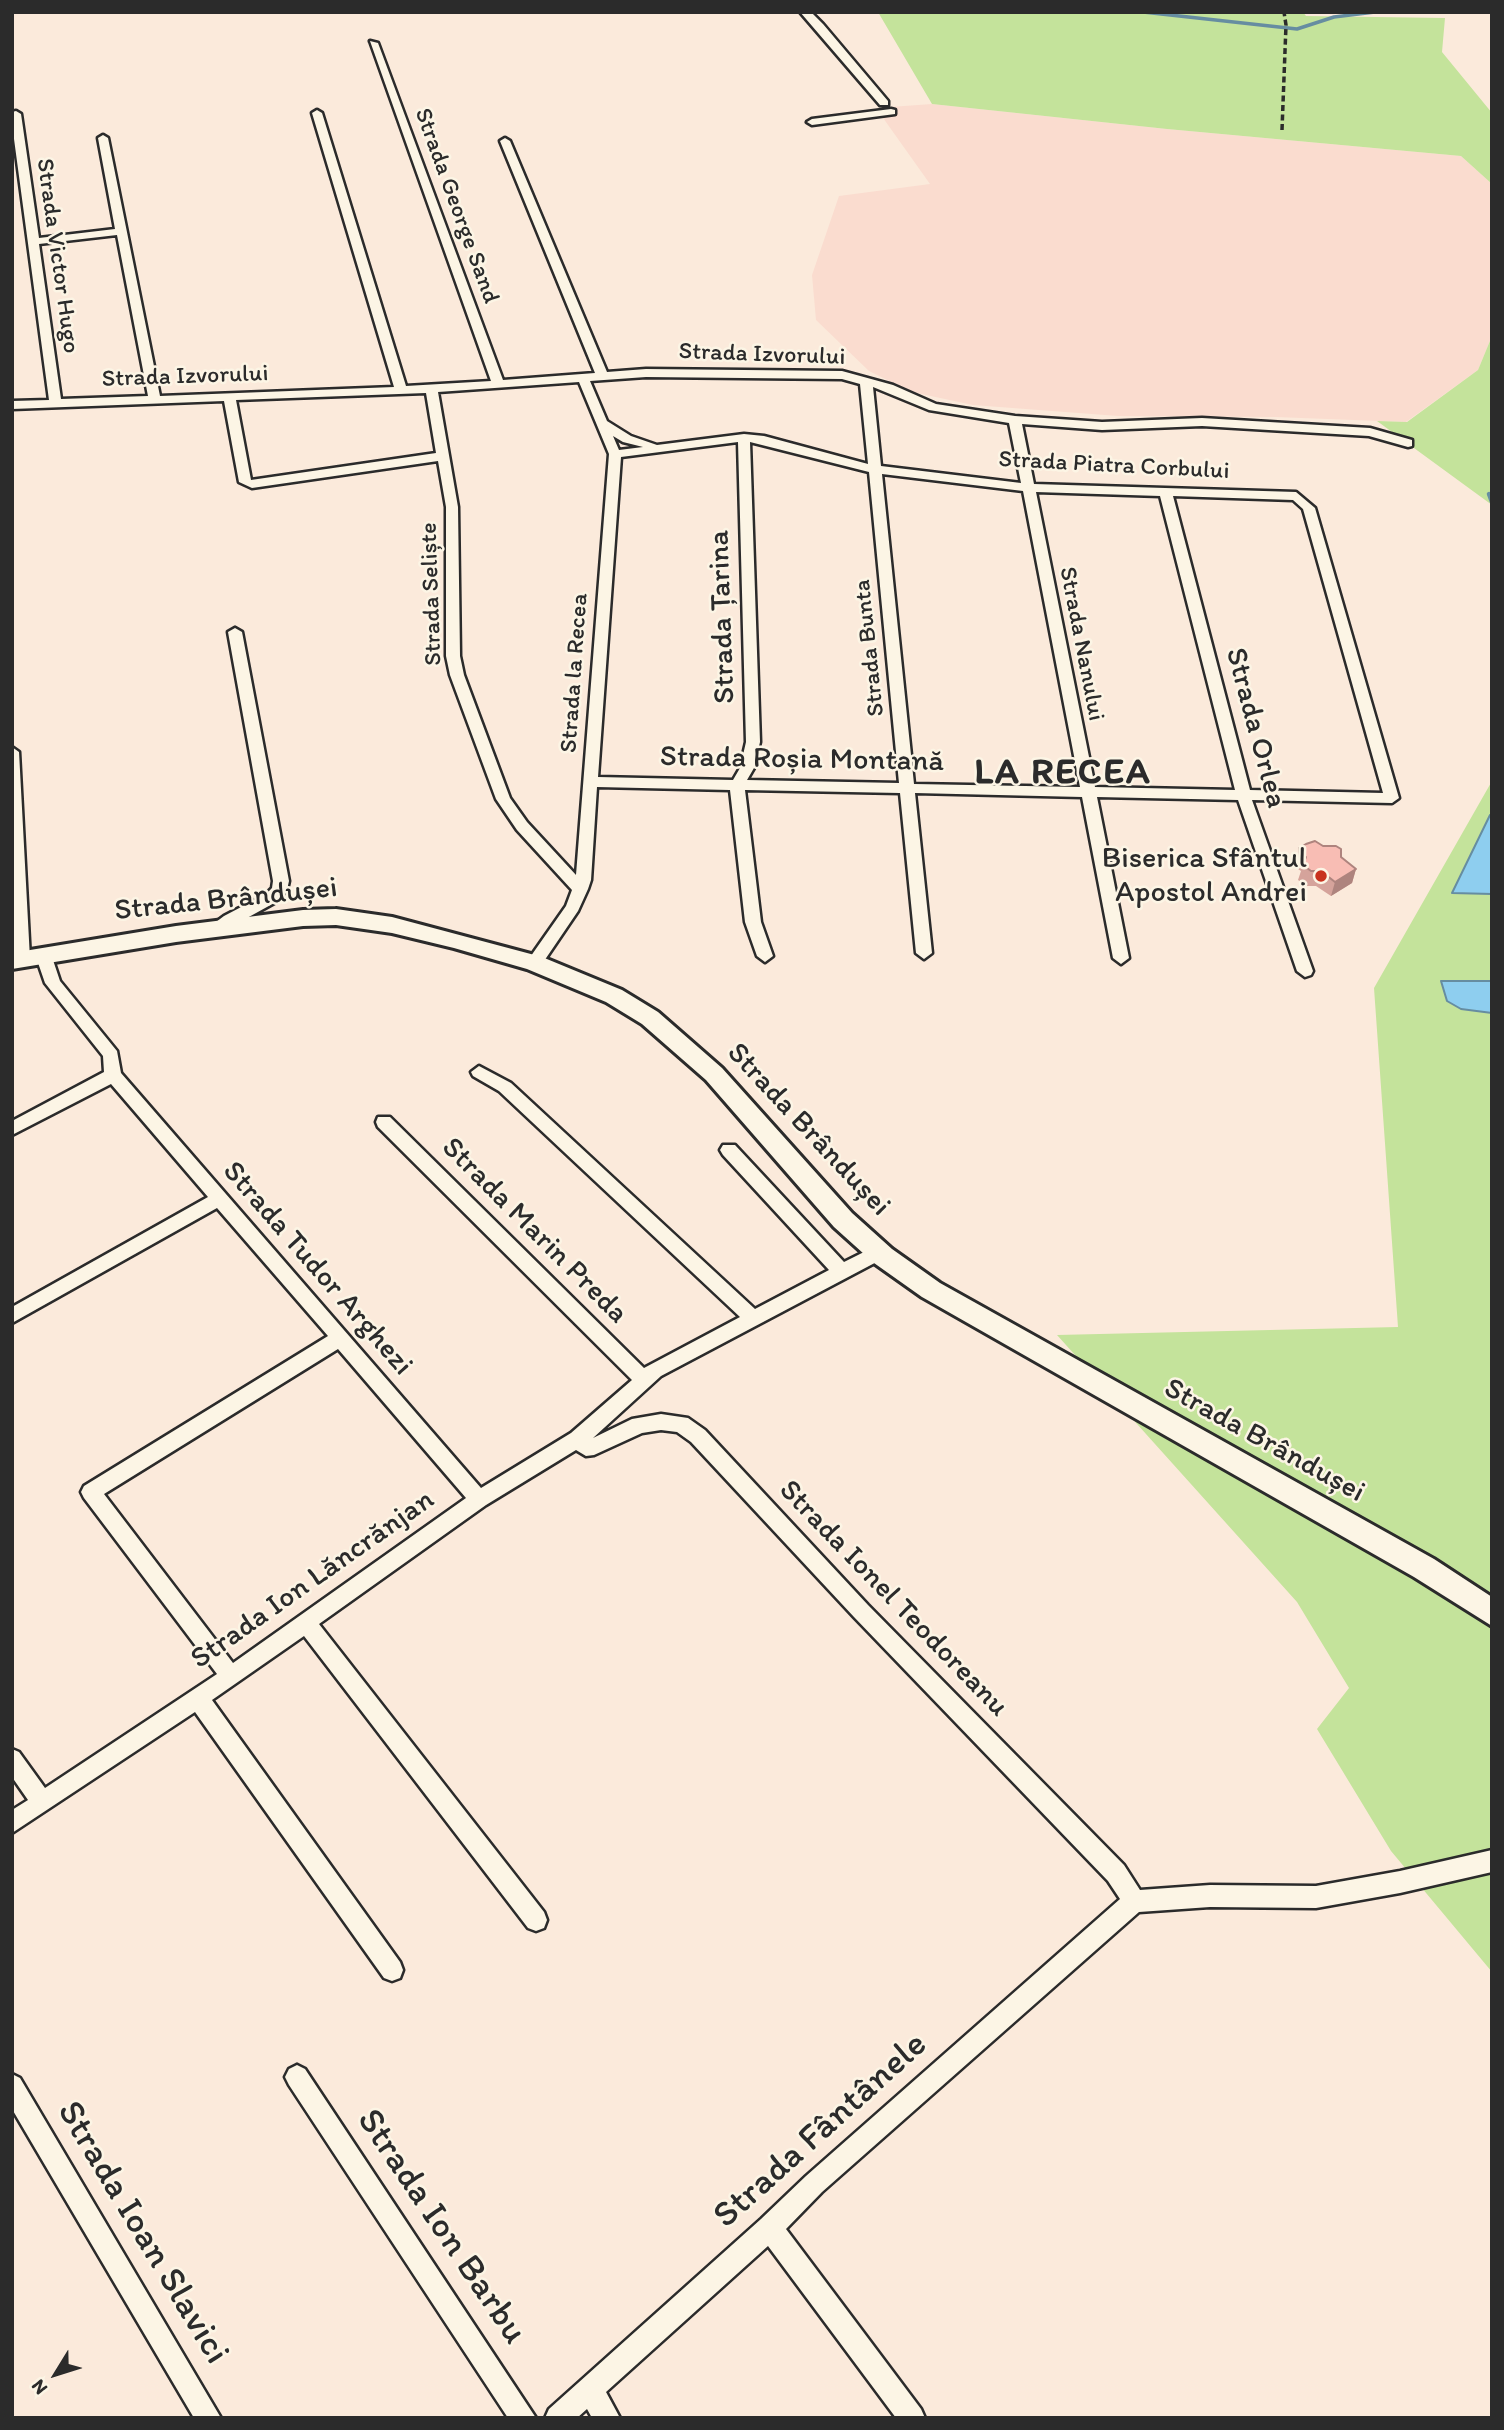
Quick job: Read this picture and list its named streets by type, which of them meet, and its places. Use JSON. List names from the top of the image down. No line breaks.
{"streets":{"main road":["Strada Brândușei"],"street":["Strada George Sand","Strada Victor Hugo","Strada Izvorului","Strada Piatra Corbului","Strada Seliște","Strada Țarina","Strada Nanului","Strada Bunta","Strada la Recea","Strada Orlea","Strada Roșia Montană","Strada Marin Preda","Strada Tudor Arghezi","Strada Ion Lăncrănjan","Strada Ionel Teodoreanu","Strada Fântânele","Strada Ion Barbu","Strada Ioan Slavici"]},"crossings":[["Strada George Sand","Strada Izvorului"],["Strada Victor Hugo","Strada Izvorului"],["Strada Izvorului","Strada Seliște"],["Strada Izvorului","Strada Nanului"],["Strada Izvorului","Strada Bunta"],["Strada Izvorului","Strada la Recea"],["Strada Piatra Corbului","Strada Țarina"],["Strada Piatra Corbului","Strada Nanului"],["Strada Piatra Corbului","Strada Bunta"],["Strada Piatra Corbului","Strada la Recea"],["Strada Piatra Corbului","Strada Orlea"],["Strada Piatra Corbului","Strada Roșia Montană"],["Strada Seliște","Strada la Recea"],["Strada Țarina","Strada Roșia Montană"],["Strada Nanului","Strada Roșia Montană"],["Strada Bunta","Strada Roșia Montană"],["Strada la Recea","Strada Roșia Montană"],["Strada la Recea","Strada Brândușei"],["Strada Orlea","Strada Roșia Montană"],["Strada Brândușei","Strada Ion Lăncrănjan"],["Strada Marin Preda","Strada Ion Lăncrănjan"],["Strada Tudor Arghezi","Strada Ion Lăncrănjan"],["Strada Ion Lăncrănjan","Strada Ionel Teodoreanu"],["Strada Ionel Teodoreanu","Strada Fântânele"]],"districts":["LA RECEA"],"places":["Biserica Sfântul Apostol Andrei"],"north":"bottom left"}
